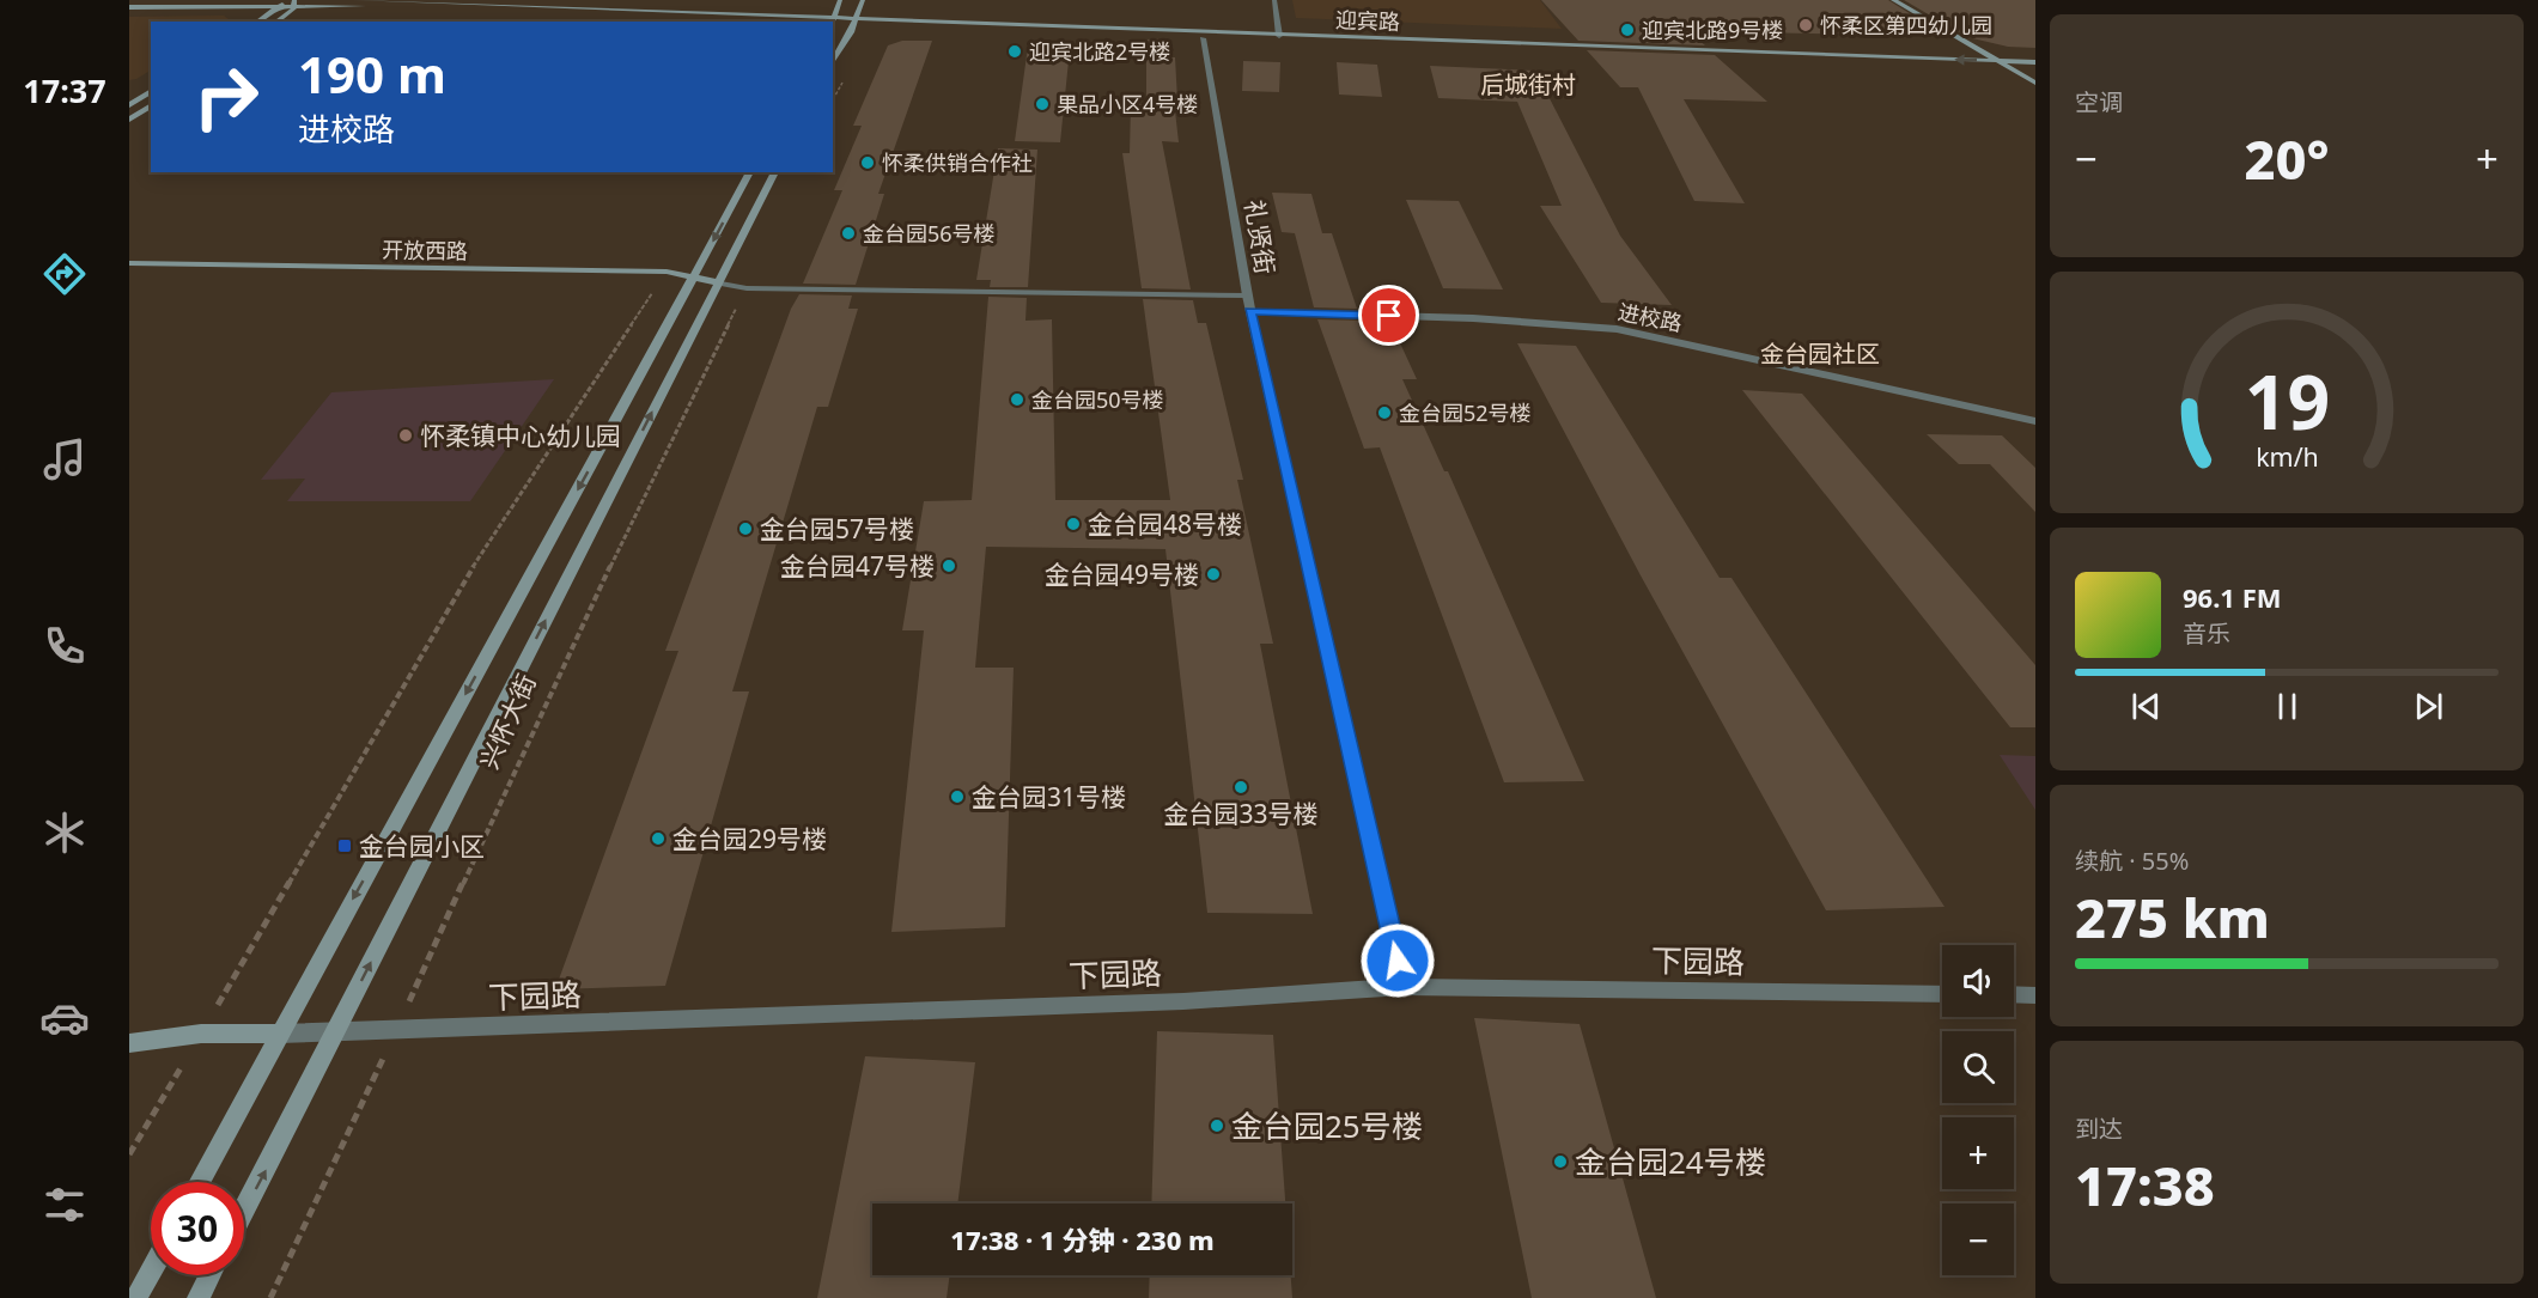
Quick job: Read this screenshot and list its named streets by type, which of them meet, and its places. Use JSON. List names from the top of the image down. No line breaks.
{"streets":{"main road":["迎宾路","开放西路","兴怀大街"],"street":["礼贤街","进校路","下园路"]},"crossings":[["迎宾路","礼贤街"],["礼贤街","进校路"],["礼贤街","下园路"],["开放西路","兴怀大街"],["兴怀大街","下园路"]],"districts":["后城街村","金台园社区"],"places":{"other":["怀柔区第四幼儿园","迎宾北路9号楼","迎宾北路2号楼","果品小区4号楼","怀柔供销合作社","金台园56号楼","金台园50号楼","金台园52号楼","怀柔镇中心幼儿园","金台园48号楼","金台园57号楼","金台园47号楼","金台园49号楼","金台园33号楼","金台园31号楼","金台园29号楼","金台园25号楼","金台园24号楼"],"transit":["金台园小区"]},"page":{"tabs":"17:37","tile":["空调",["续航 · 55%","275 km"],["到达","17:38"]],"turn":["190 m","进校路"],"heat":["−","20°","+"],"song":["96.1 FM","音乐"],"map_buttons":["+","−"],"limit":"30","trip":"17:38 · 1 分钟 · 230 m","gauge":["19","km/h"]}}
